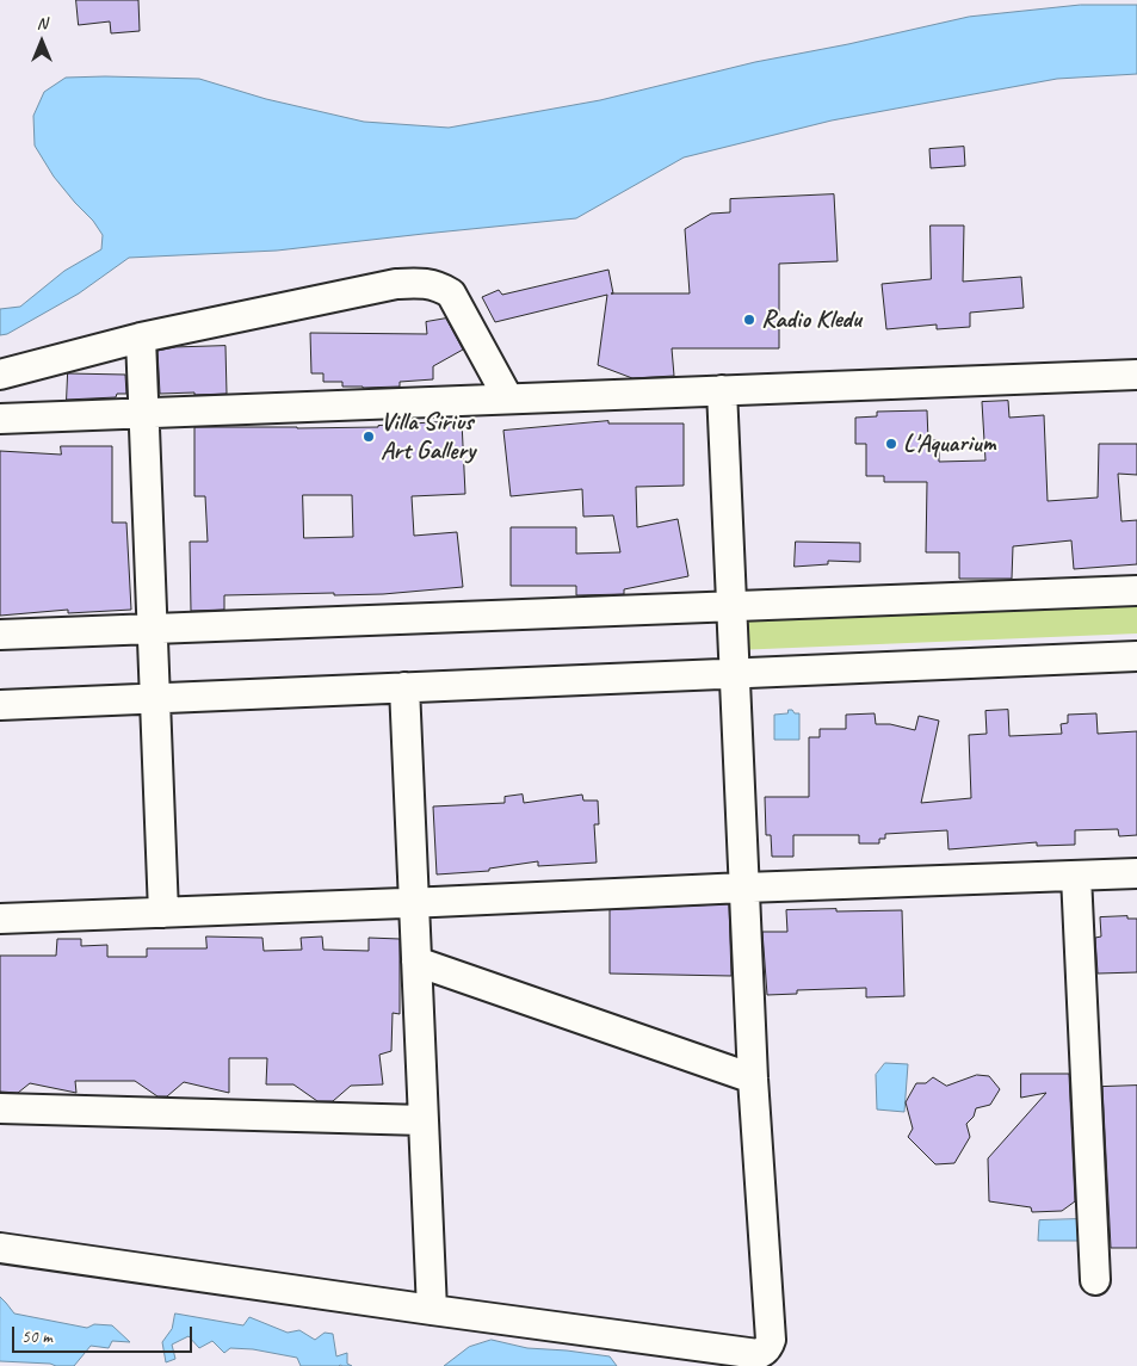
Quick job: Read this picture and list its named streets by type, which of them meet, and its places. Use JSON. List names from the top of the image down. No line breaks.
{"places":["Radio Kledu","Villa Sirius Art Gallery","L'Aquarium"],"scale_bar":"50 m","north":"top"}
